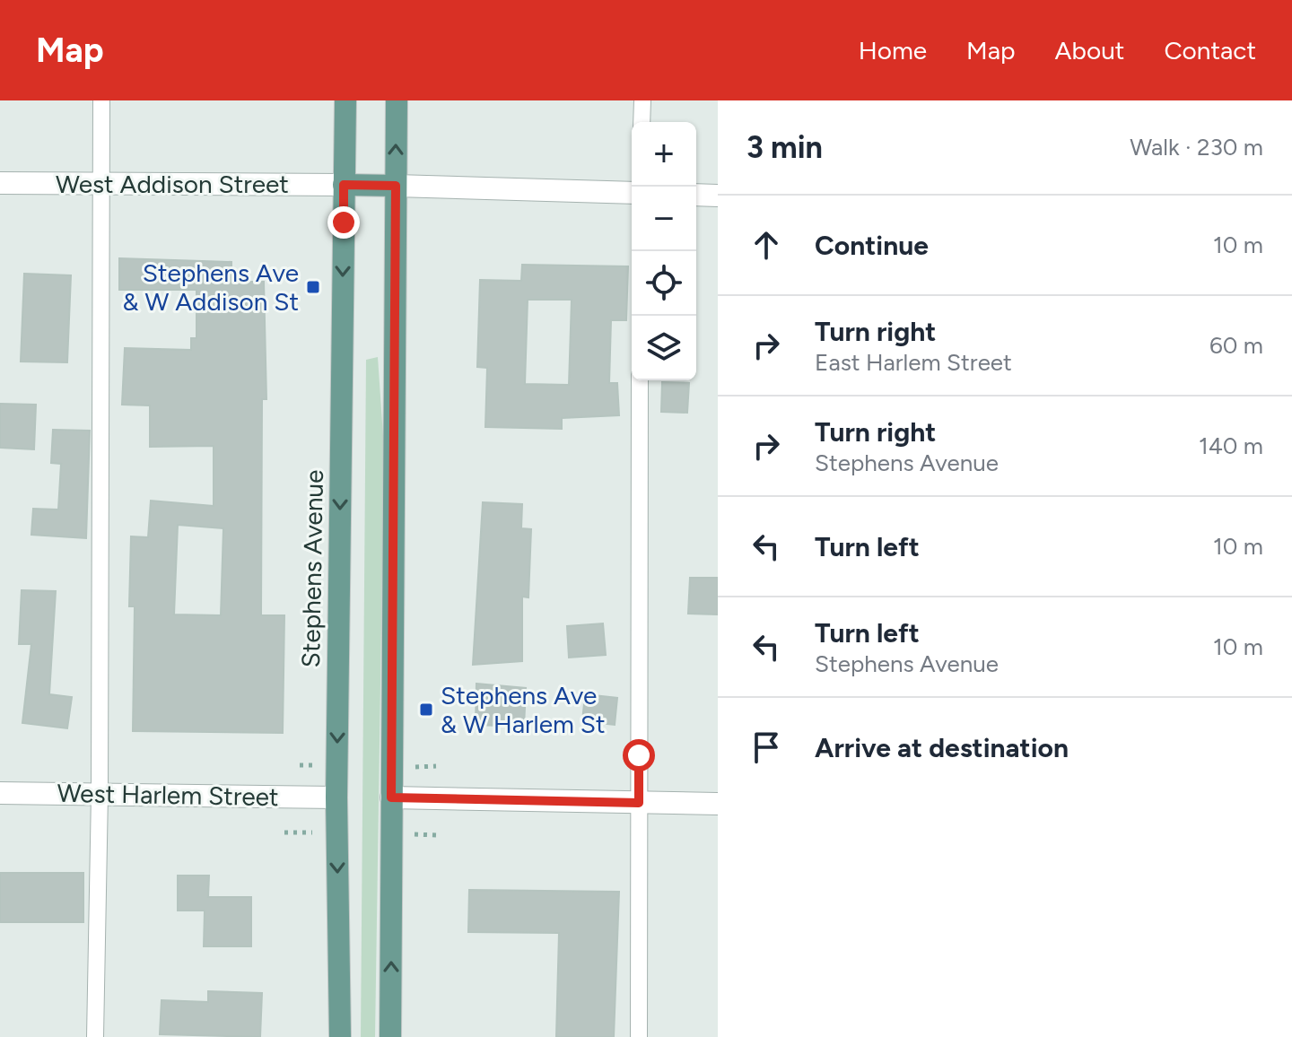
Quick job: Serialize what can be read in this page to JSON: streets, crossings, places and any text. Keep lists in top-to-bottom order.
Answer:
{
  "streets": {
    "main road": ["Stephens Avenue"],
    "street": ["West Addison Street", "West Harlem Street"]
  },
  "crossings": [
    ["West Addison Street", "Stephens Avenue"],
    ["Stephens Avenue", "West Harlem Street"]
  ],
  "places": {
    "transit": ["Stephens Ave & W Addison St", "Stephens Ave & W Harlem St"]
  },
  "page": {
    "header": "Map",
    "nav": [
      "Home",
      "Map",
      "About",
      "Contact"
    ],
    "heading": ["3 min", "Walk · 230 m"],
    "map_buttons": ["+", "−"],
    "list": [
      ["Continue", "10 m"],
      ["Turn right", "East Harlem Street", "60 m"],
      ["Turn right", "Stephens Avenue", "140 m"],
      ["Turn left", "10 m"],
      ["Turn left", "Stephens Avenue", "10 m"],
      "Arrive at destination"
    ]
  }
}
